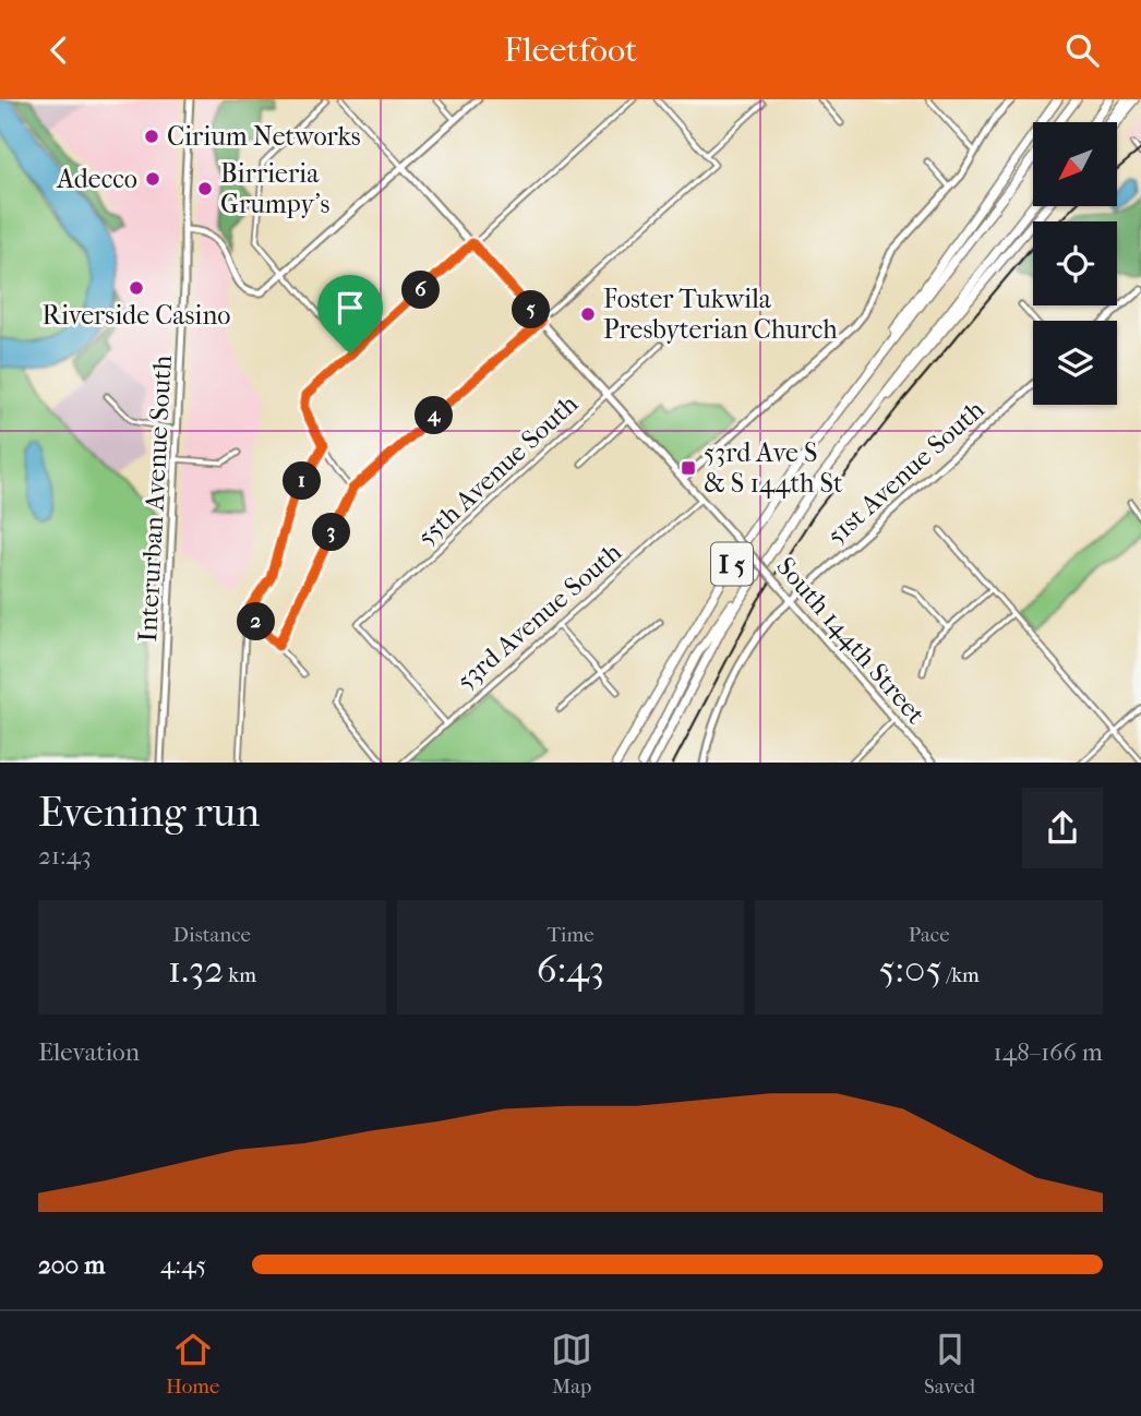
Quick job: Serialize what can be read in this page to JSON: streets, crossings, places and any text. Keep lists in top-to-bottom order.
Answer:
{
  "streets": {
    "highway": ["I 5"],
    "street": [
      "55th Avenue South",
      "51st Avenue South",
      "Interurban Avenue South",
      "53rd Avenue South",
      "South 144th Street"
    ]
  },
  "crossings": [
    ["55th Avenue South", "53rd Avenue South"],
    ["55th Avenue South", "South 144th Street"],
    ["51st Avenue South", "South 144th Street"],
    ["53rd Avenue South", "South 144th Street"]
  ],
  "places": {
    "other": [
      "Cirium Networks",
      "Adecco",
      "Birrieria Grumpy's",
      "Riverside Casino",
      "Foster Tukwila Presbyterian Church"
    ],
    "transit": ["53rd Ave S & S 144th St"]
  },
  "north": "bottom left",
  "page": {
    "header": "Fleetfoot",
    "pins": [
      "6",
      "5",
      "4",
      "1",
      "3",
      "2"
    ],
    "heading": ["Evening run", "21:43"],
    "stats": [
      ["Distance", "1.32 km"],
      ["Time", "6:43"],
      ["Pace", "5:05 /km"]
    ],
    "chart": ["Elevation", "148–166 m"],
    "list": [
      {
        "name": "200 m",
        "note": "4:45"
      }
    ],
    "tabs": ["Home", "Map", "Saved"]
  }
}
